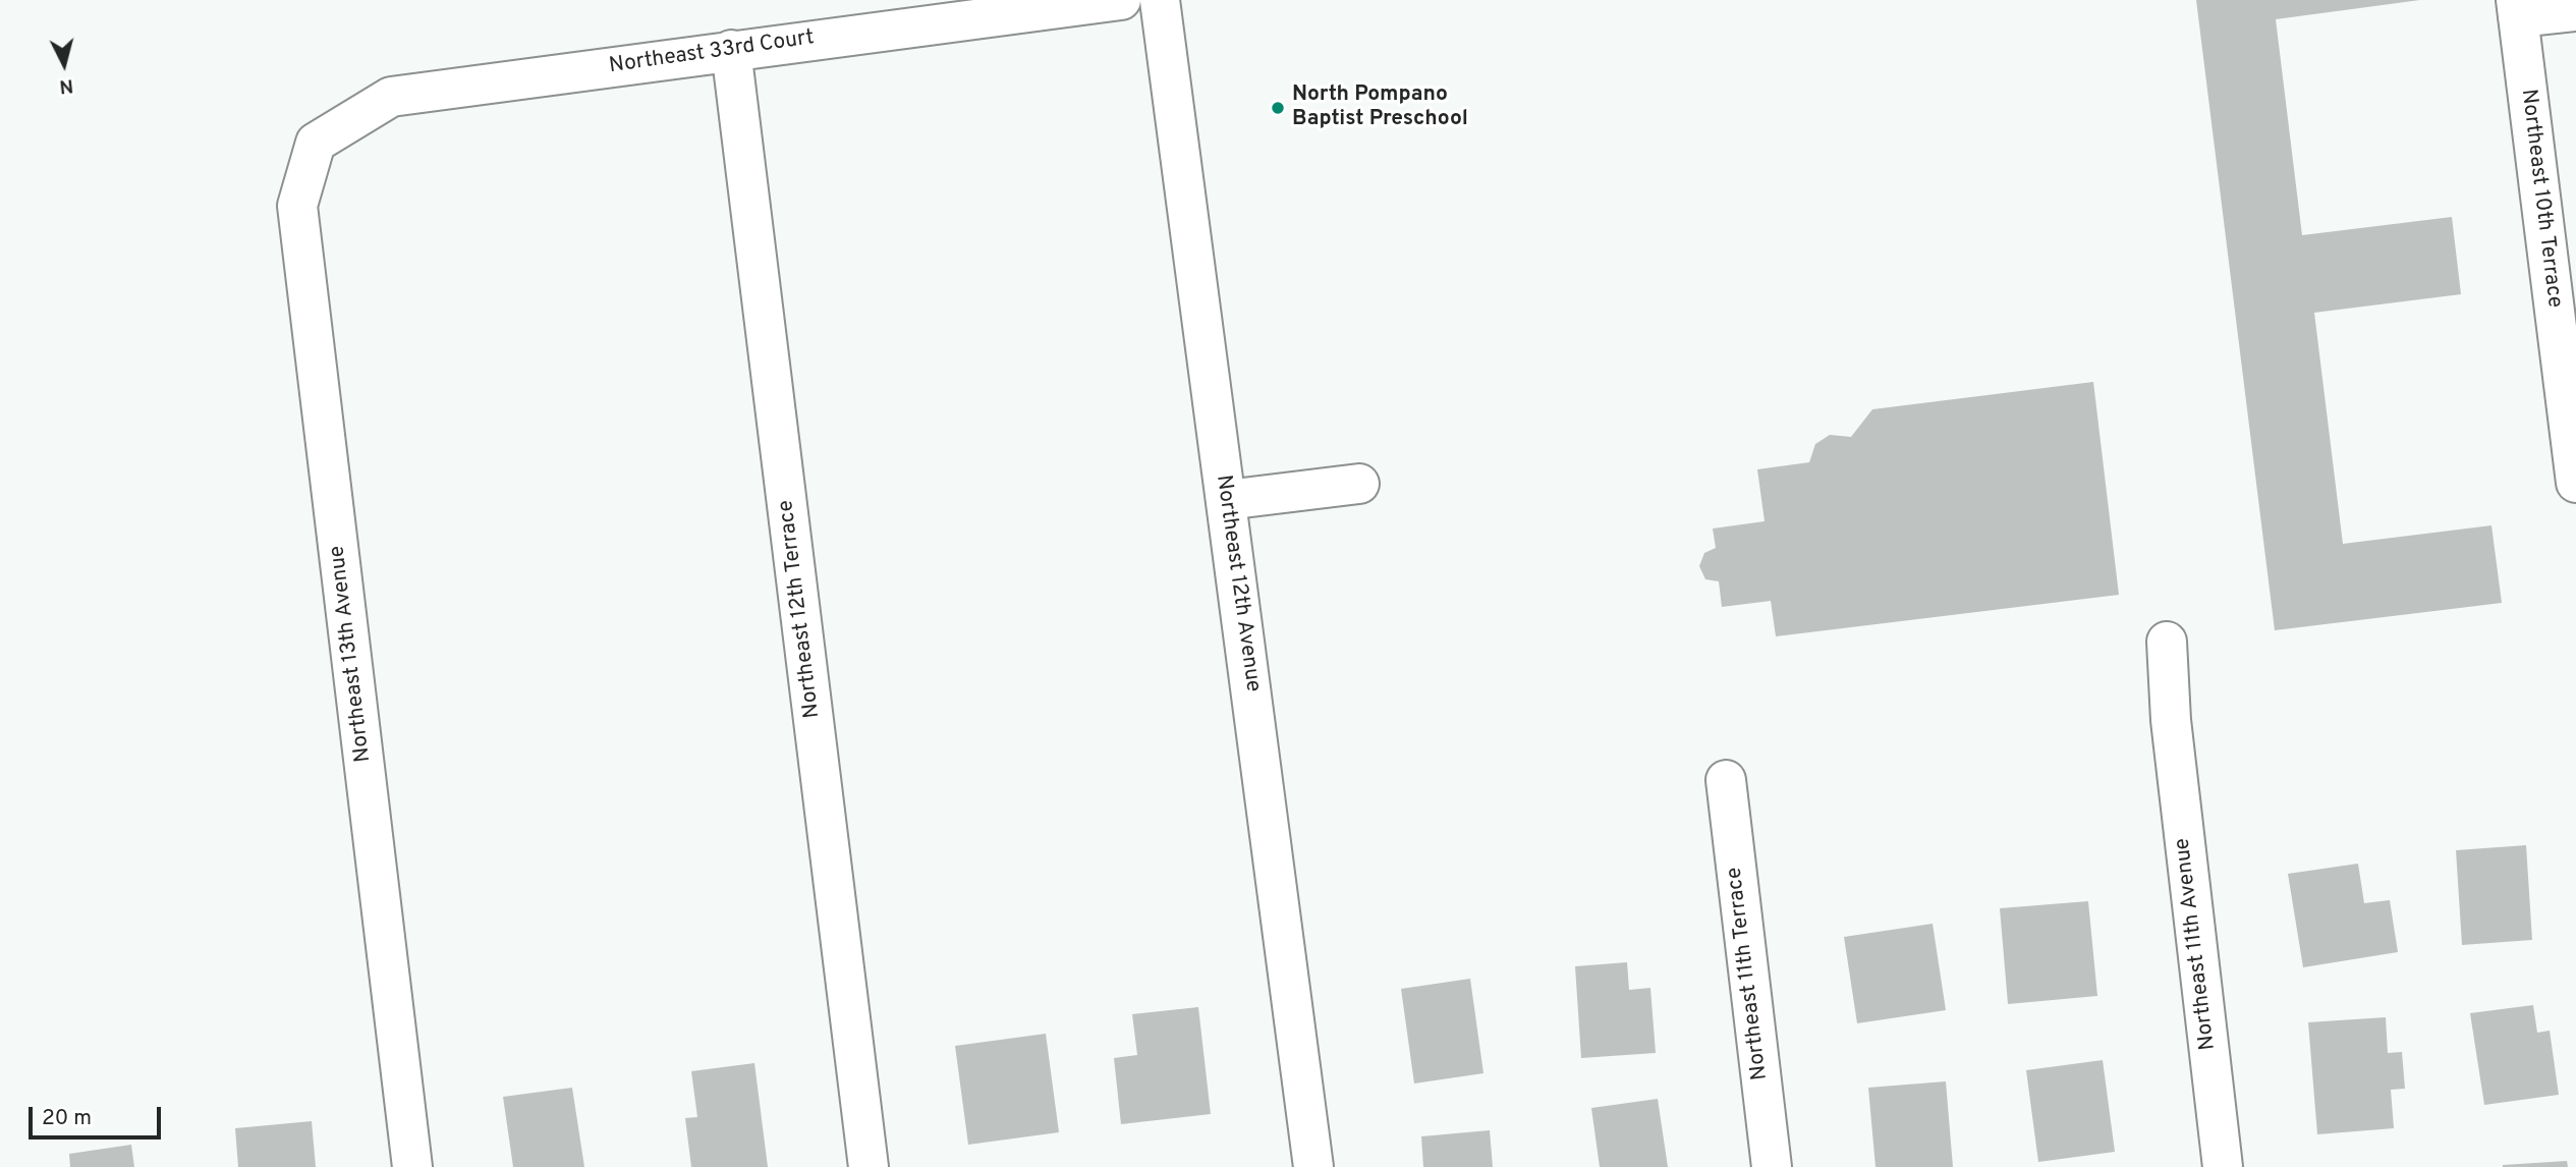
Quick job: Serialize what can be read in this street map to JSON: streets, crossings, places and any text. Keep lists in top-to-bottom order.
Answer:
{
  "streets": {
    "street": [
      "Northeast 33rd Court",
      "Northeast 10th Terrace",
      "Northeast 12th Avenue",
      "Northeast 12th Terrace",
      "Northeast 13th Avenue",
      "Northeast 11th Avenue",
      "Northeast 11th Terrace"
    ]
  },
  "crossings": [
    ["Northeast 33rd Court", "Northeast 12th Terrace"],
    ["Northeast 33rd Court", "Northeast 13th Avenue"]
  ],
  "places": ["North Pompano Baptist Preschool"],
  "scale_bar": "20 m",
  "north": "bottom"
}
